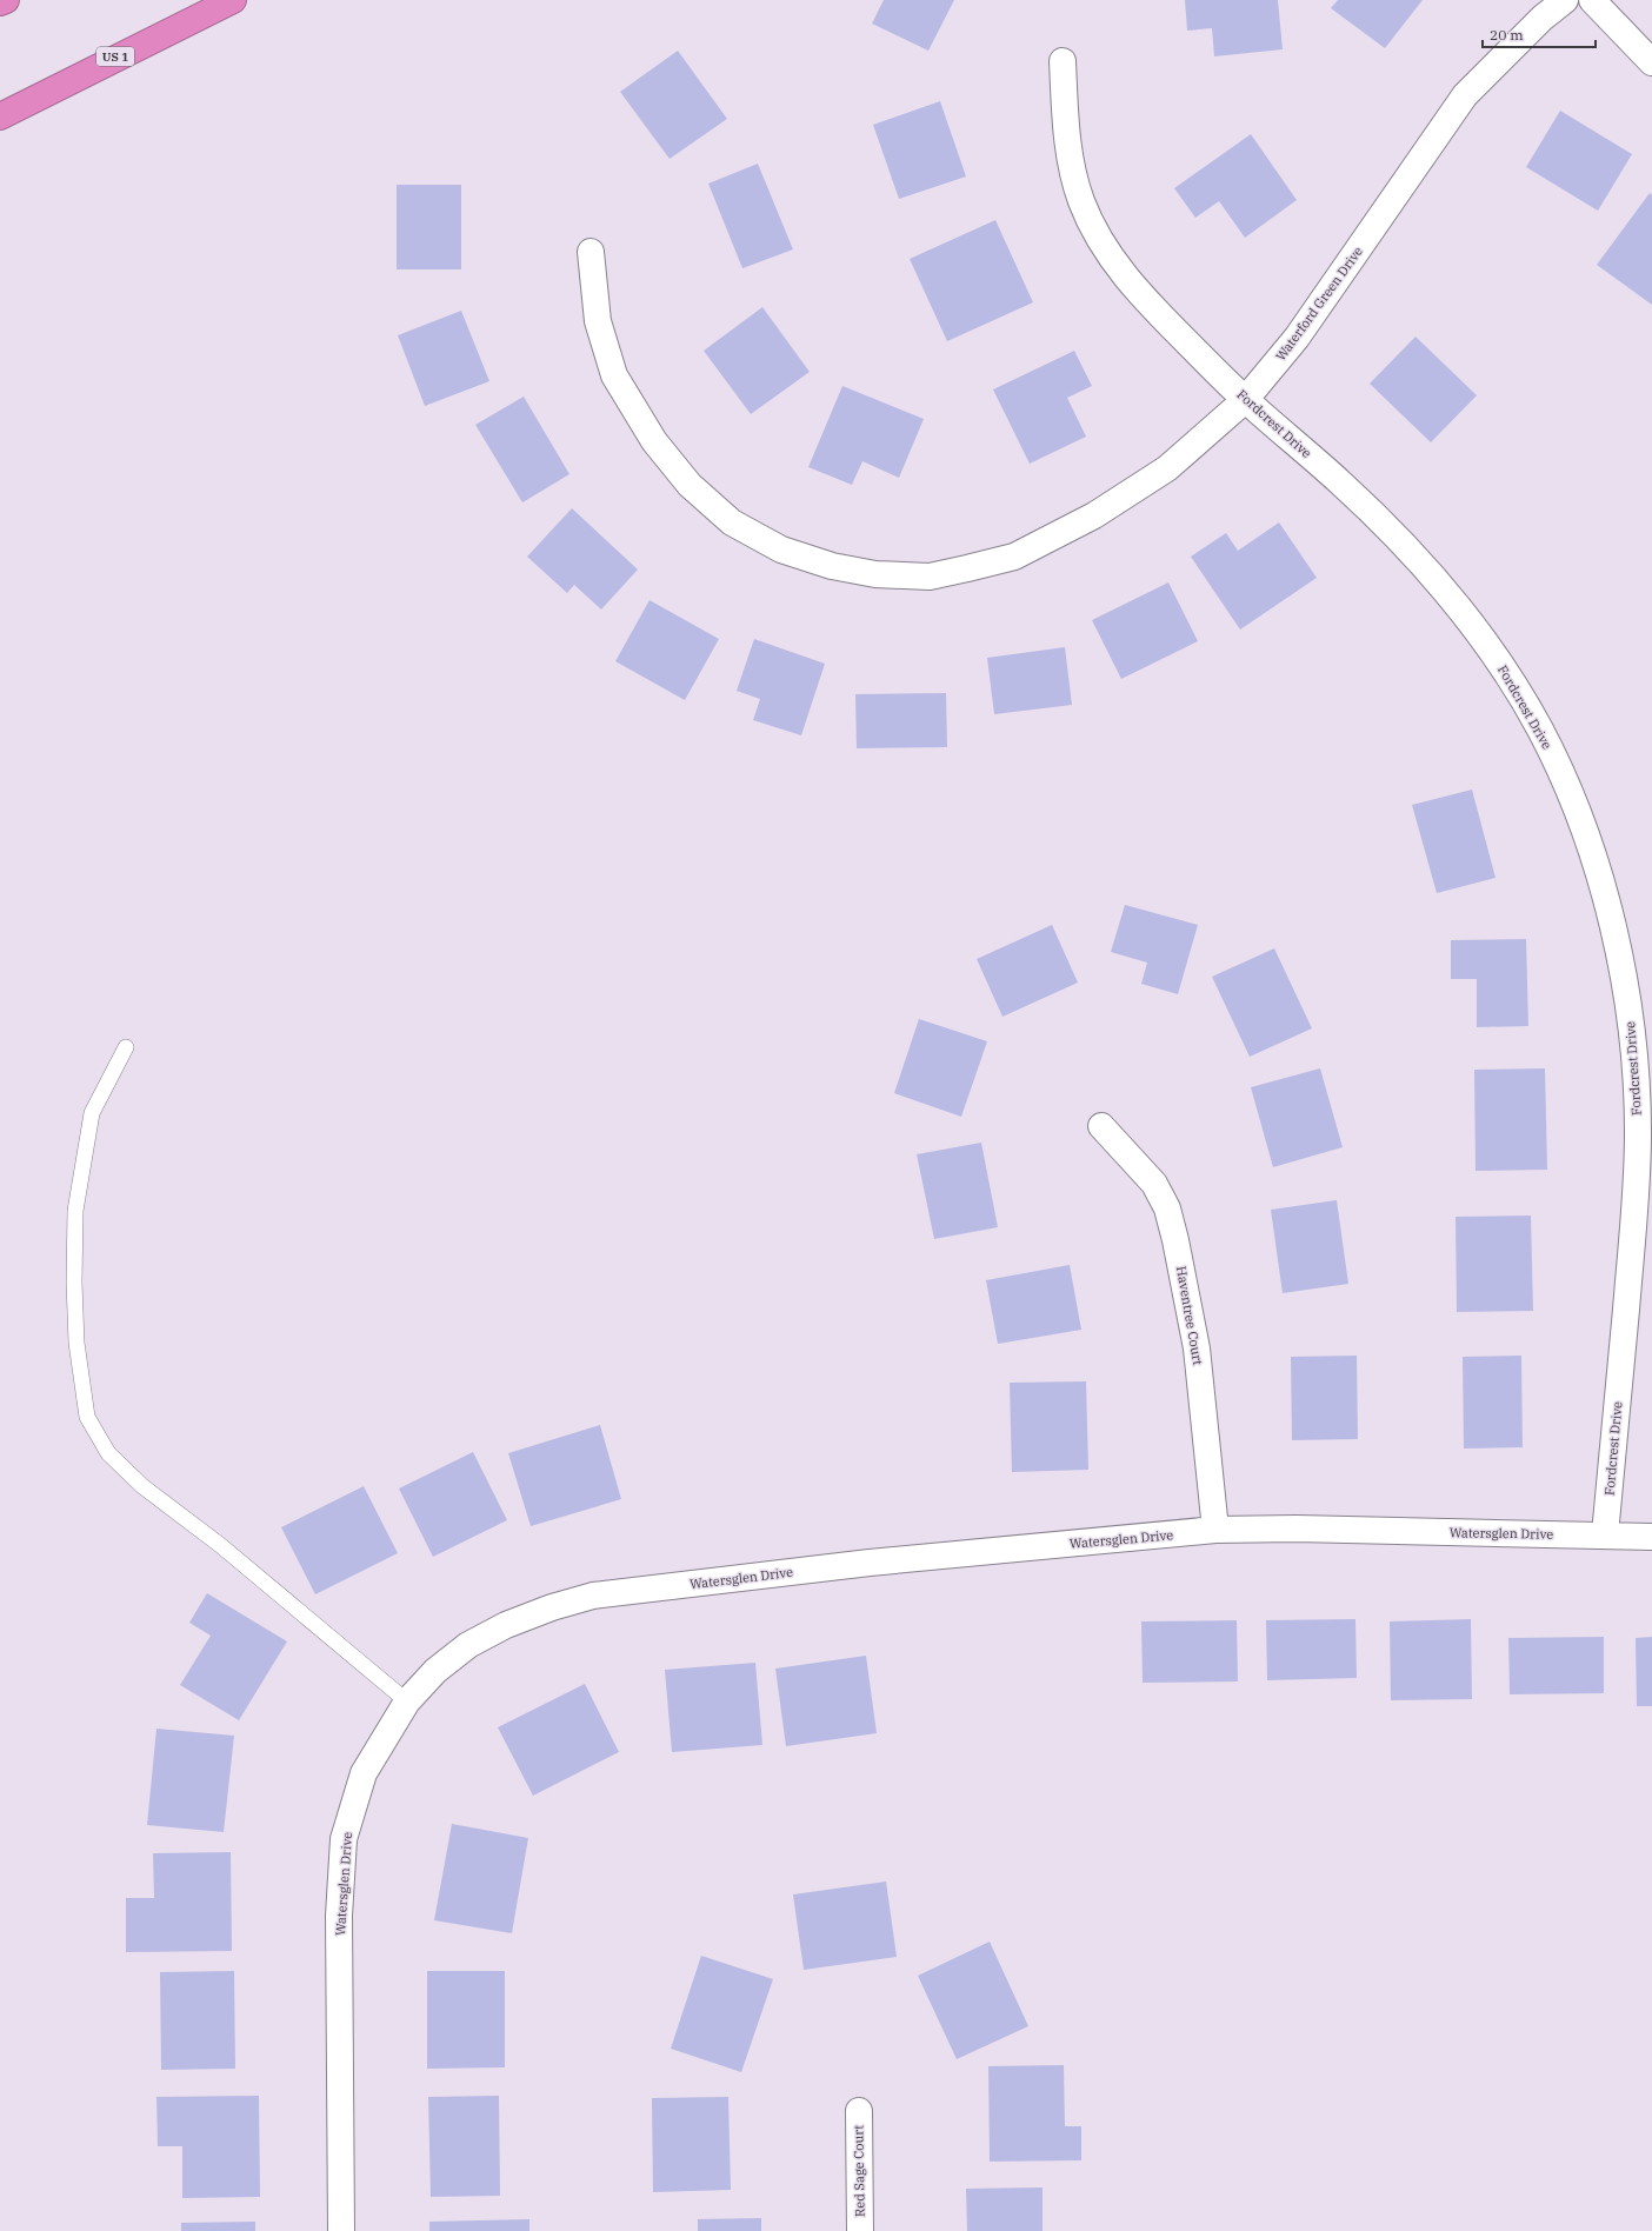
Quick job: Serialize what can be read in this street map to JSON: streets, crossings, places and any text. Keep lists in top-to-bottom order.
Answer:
{
  "streets": {
    "highway": ["US 1"],
    "street": [
      "Waterford Green Drive",
      "Fordcrest Drive",
      "Haventree Court",
      "Watersglen Drive",
      "Red Sage Court"
    ]
  },
  "crossings": [
    ["Waterford Green Drive", "Fordcrest Drive"],
    ["Fordcrest Drive", "Watersglen Drive"],
    ["Haventree Court", "Watersglen Drive"]
  ],
  "scale_bar": "20 m"
}
